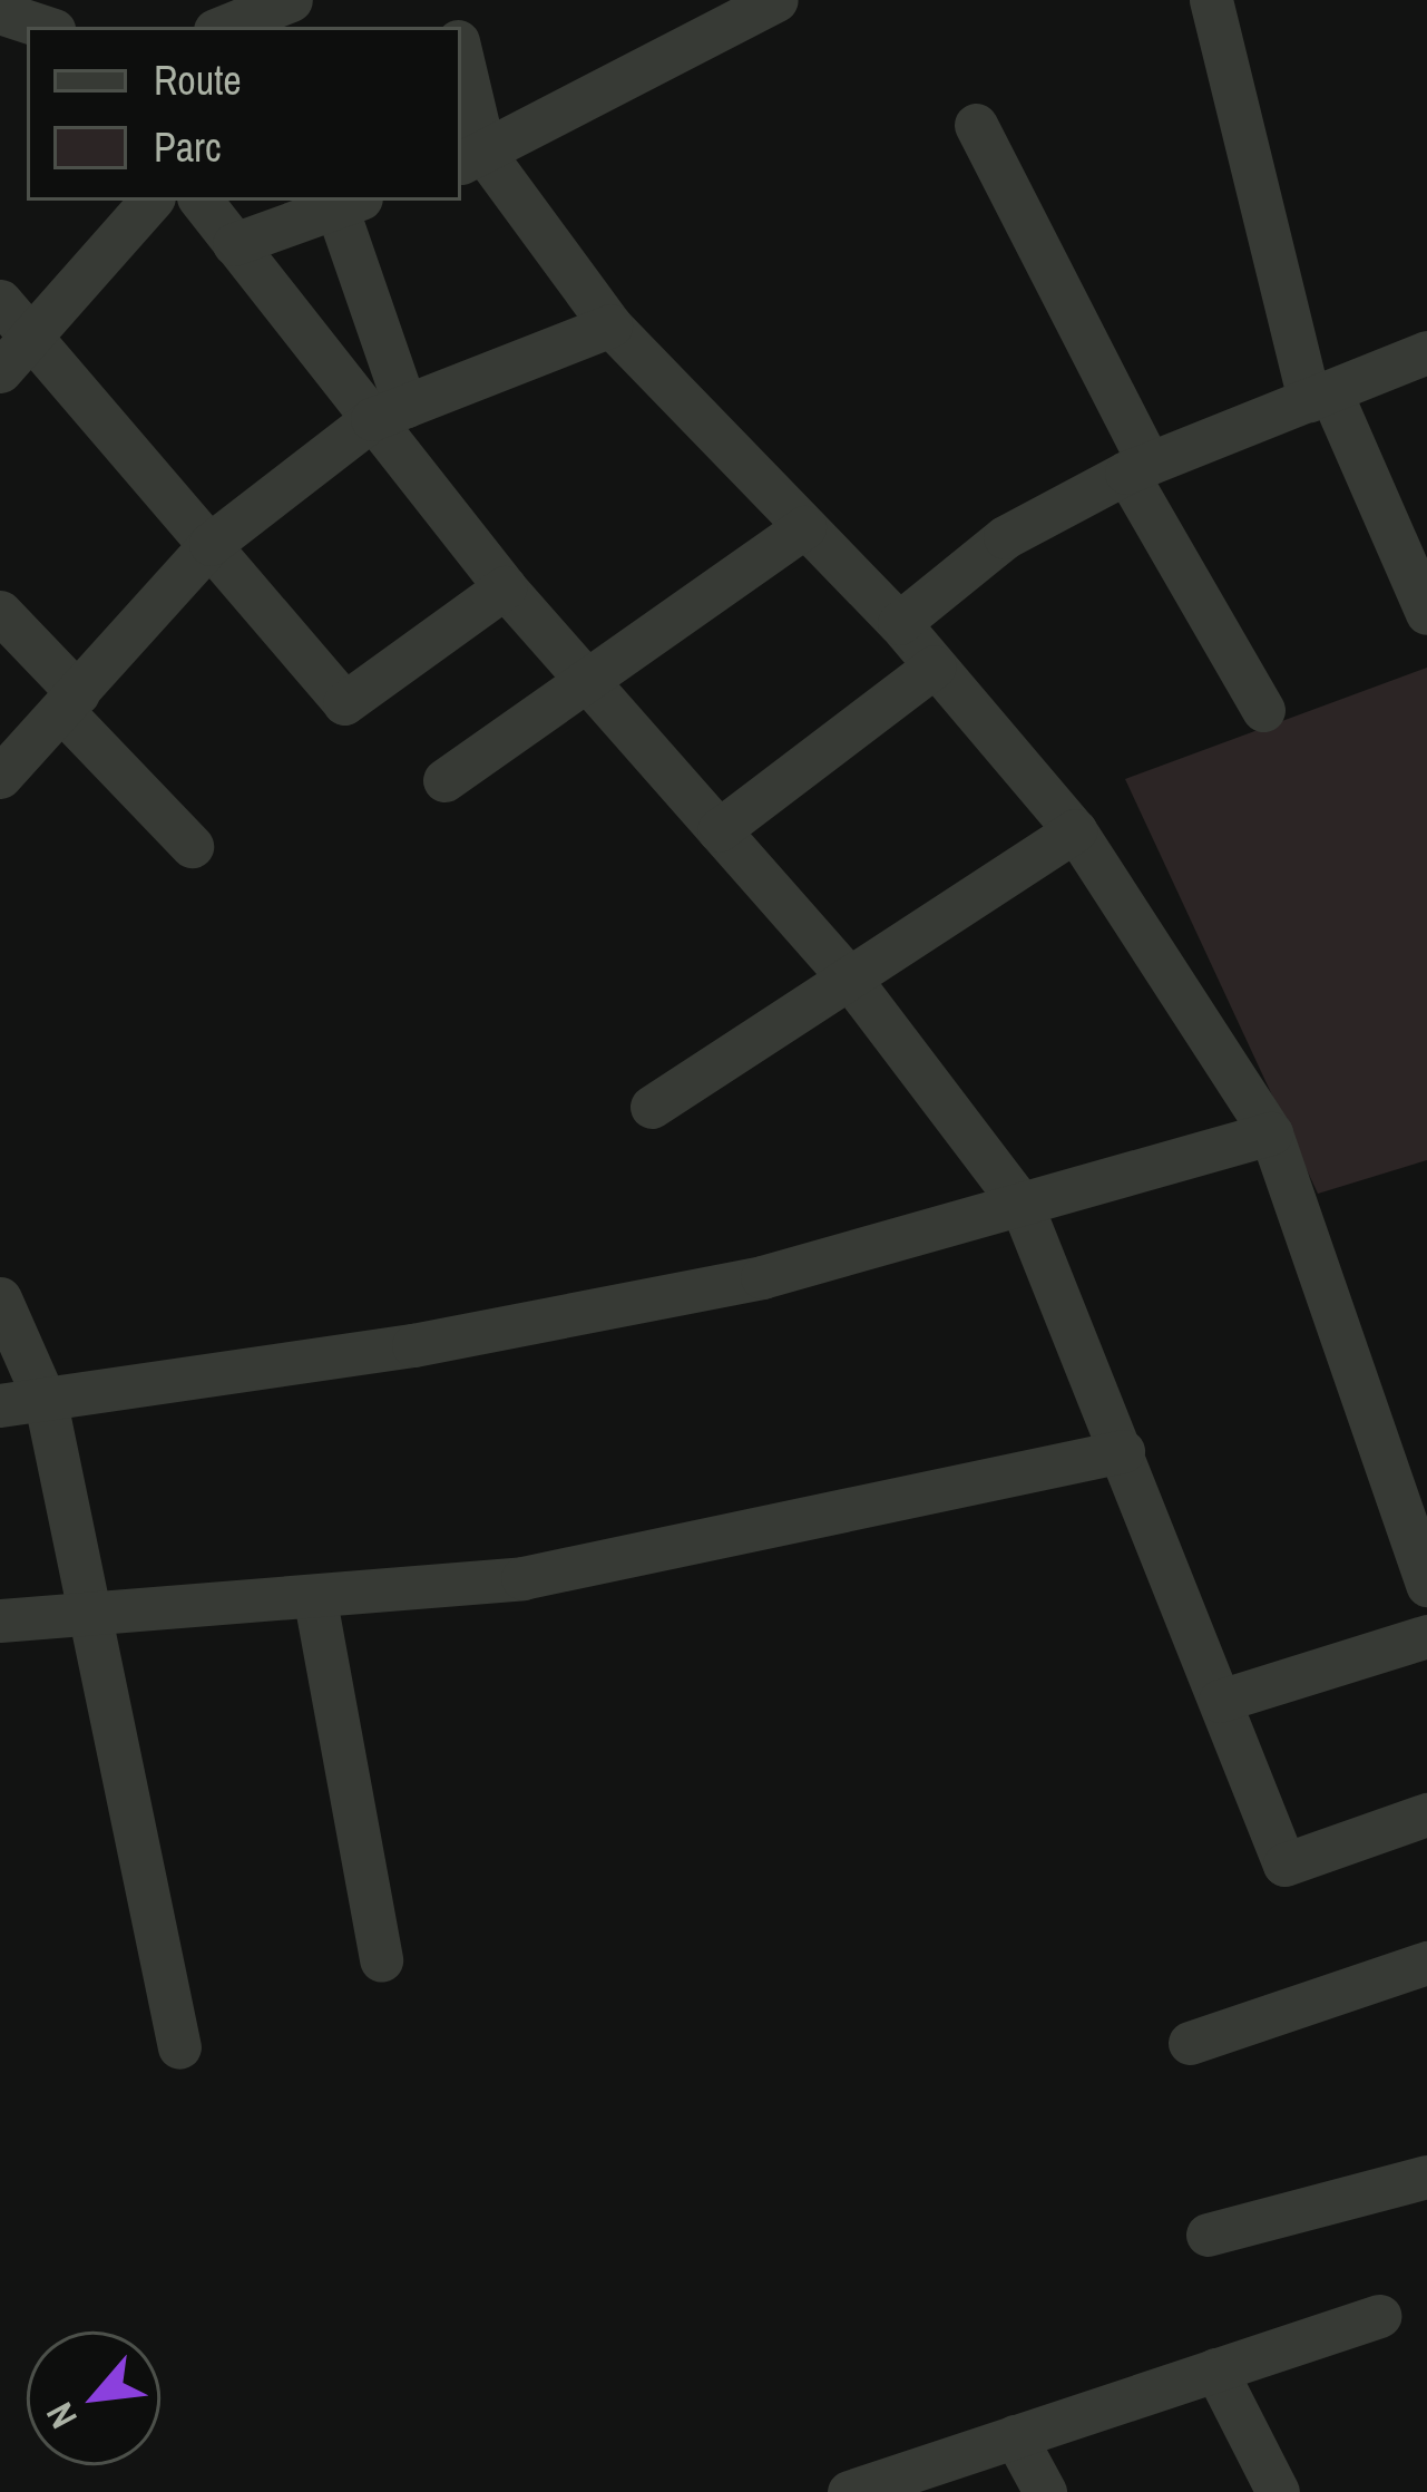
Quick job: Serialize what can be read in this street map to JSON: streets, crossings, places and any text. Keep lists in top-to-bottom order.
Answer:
{
  "legend": ["Route", "Parc"],
  "north": "bottom left"
}
